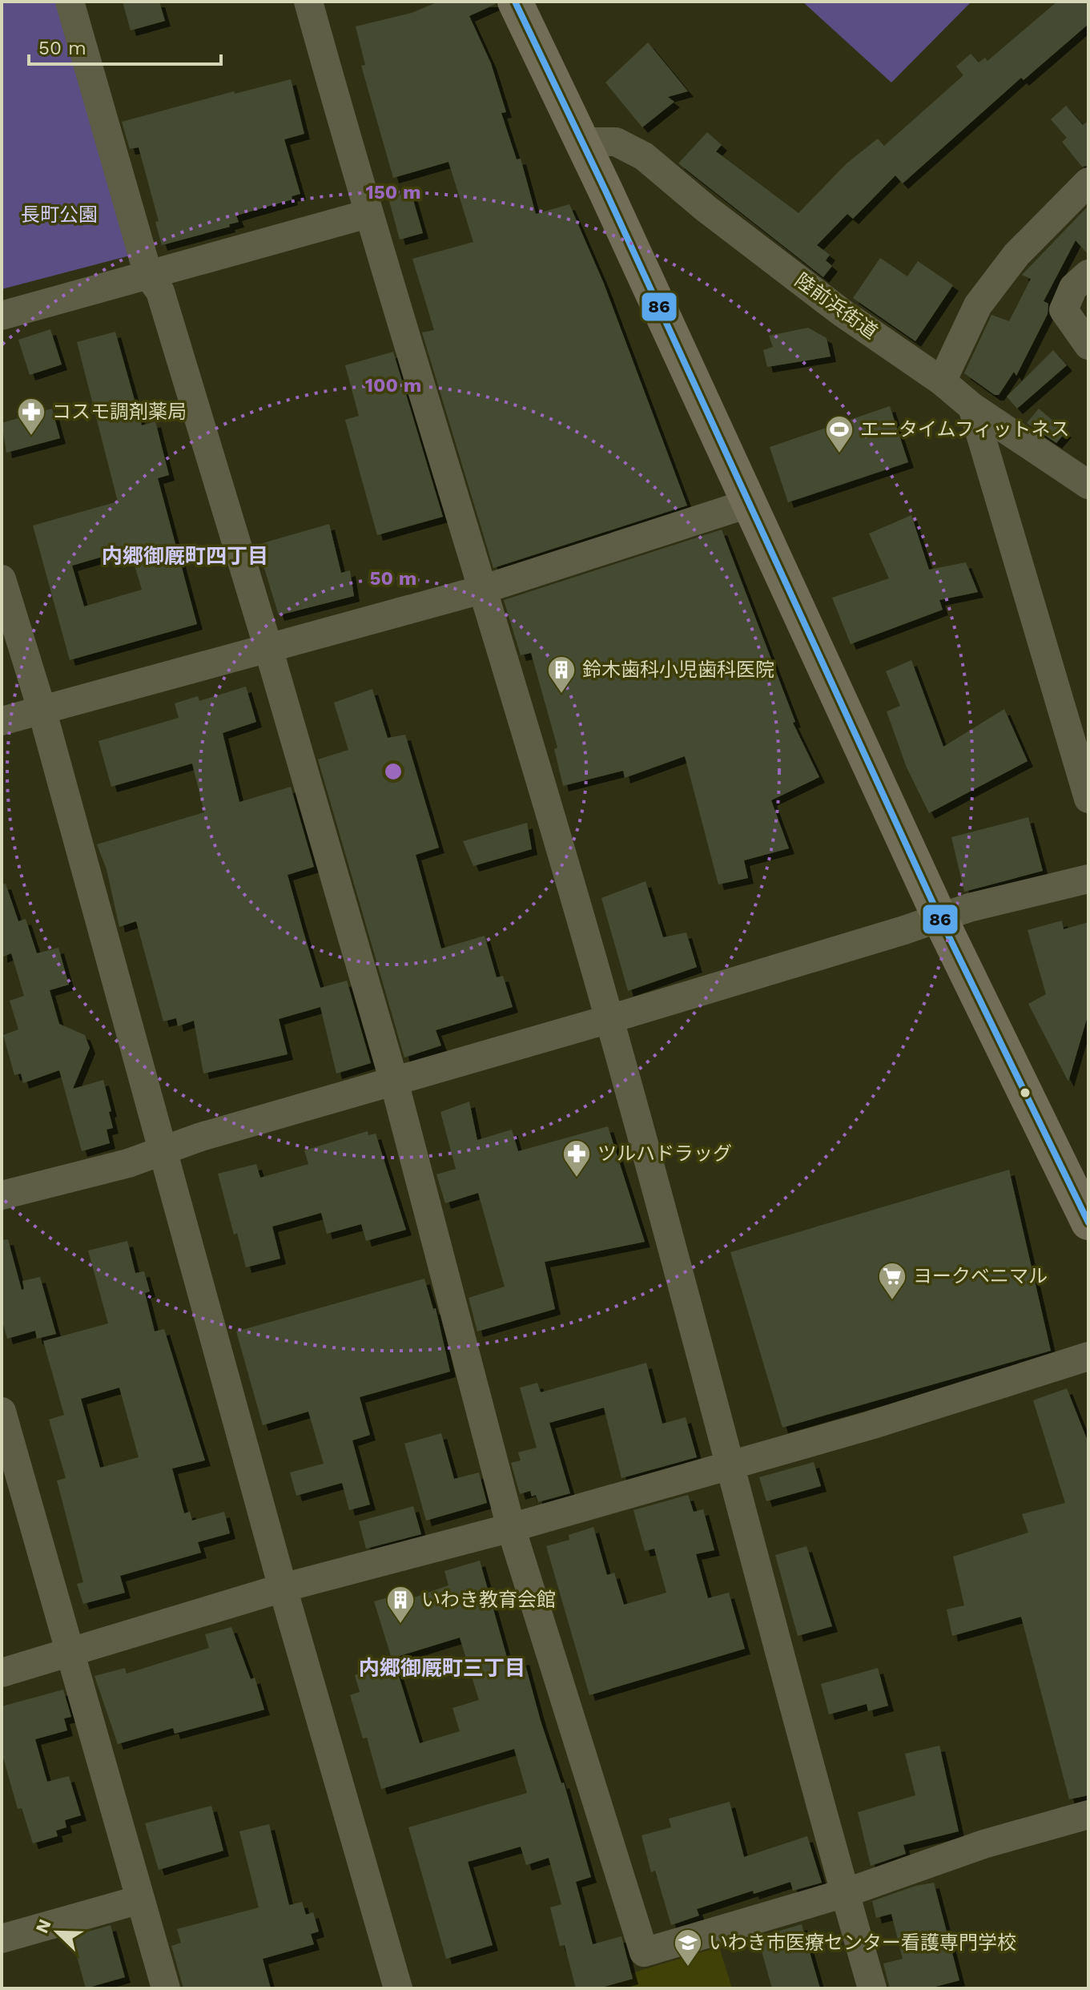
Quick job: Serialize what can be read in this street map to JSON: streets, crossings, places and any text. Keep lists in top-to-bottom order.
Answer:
{
  "streets": {
    "street": ["陸前浜街道"]
  },
  "districts": ["内郷御厩町四丁目", "内郷御厩町三丁目"],
  "parks": ["長町公園"],
  "places": {
    "pharmacy": ["コスモ調剤薬局", "ツルハドラッグ"],
    "sports": ["エニタイムフィットネス"],
    "building": ["鈴木歯科小児歯科医院", "いわき教育会館"],
    "supermarket": ["ヨークベニマル"],
    "school or university": ["いわき市医療センター看護専門学校"]
  },
  "lines": ["transit line 86"],
  "scale_bar": "50 m",
  "north": "top left",
  "rings": ["150 m", "100 m", "50 m"]
}
